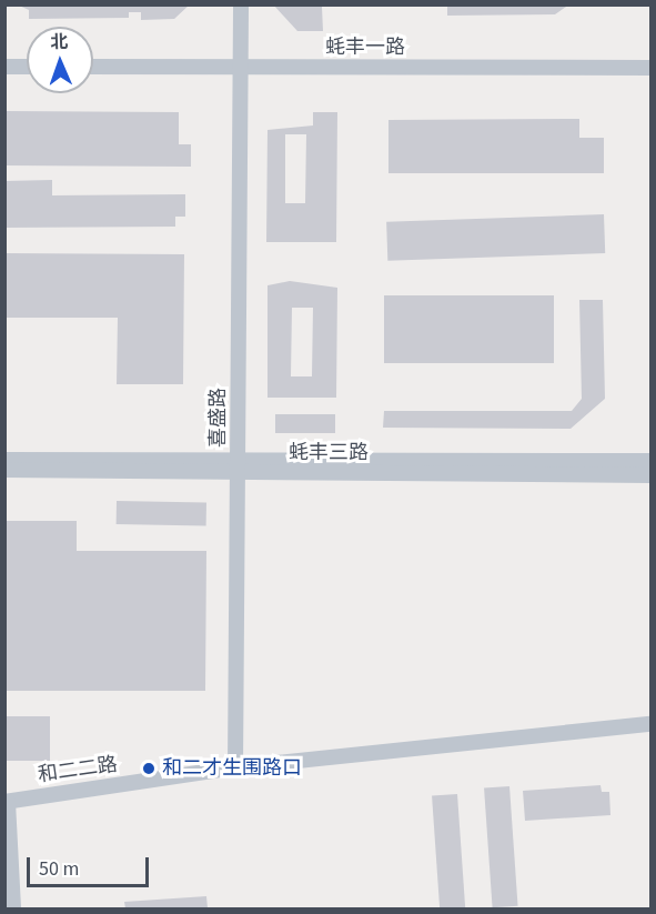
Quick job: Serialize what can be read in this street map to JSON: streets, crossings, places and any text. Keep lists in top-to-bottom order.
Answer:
{
  "streets": {
    "street": [
      "蚝丰一路",
      "喜盛路",
      "蚝丰三路",
      "和二二路"
    ]
  },
  "crossings": [
    ["蚝丰一路", "喜盛路"],
    ["喜盛路", "蚝丰三路"],
    ["喜盛路", "和二二路"]
  ],
  "places": ["和二才生围路口"],
  "scale_bar": "50 m",
  "north": "top"
}
